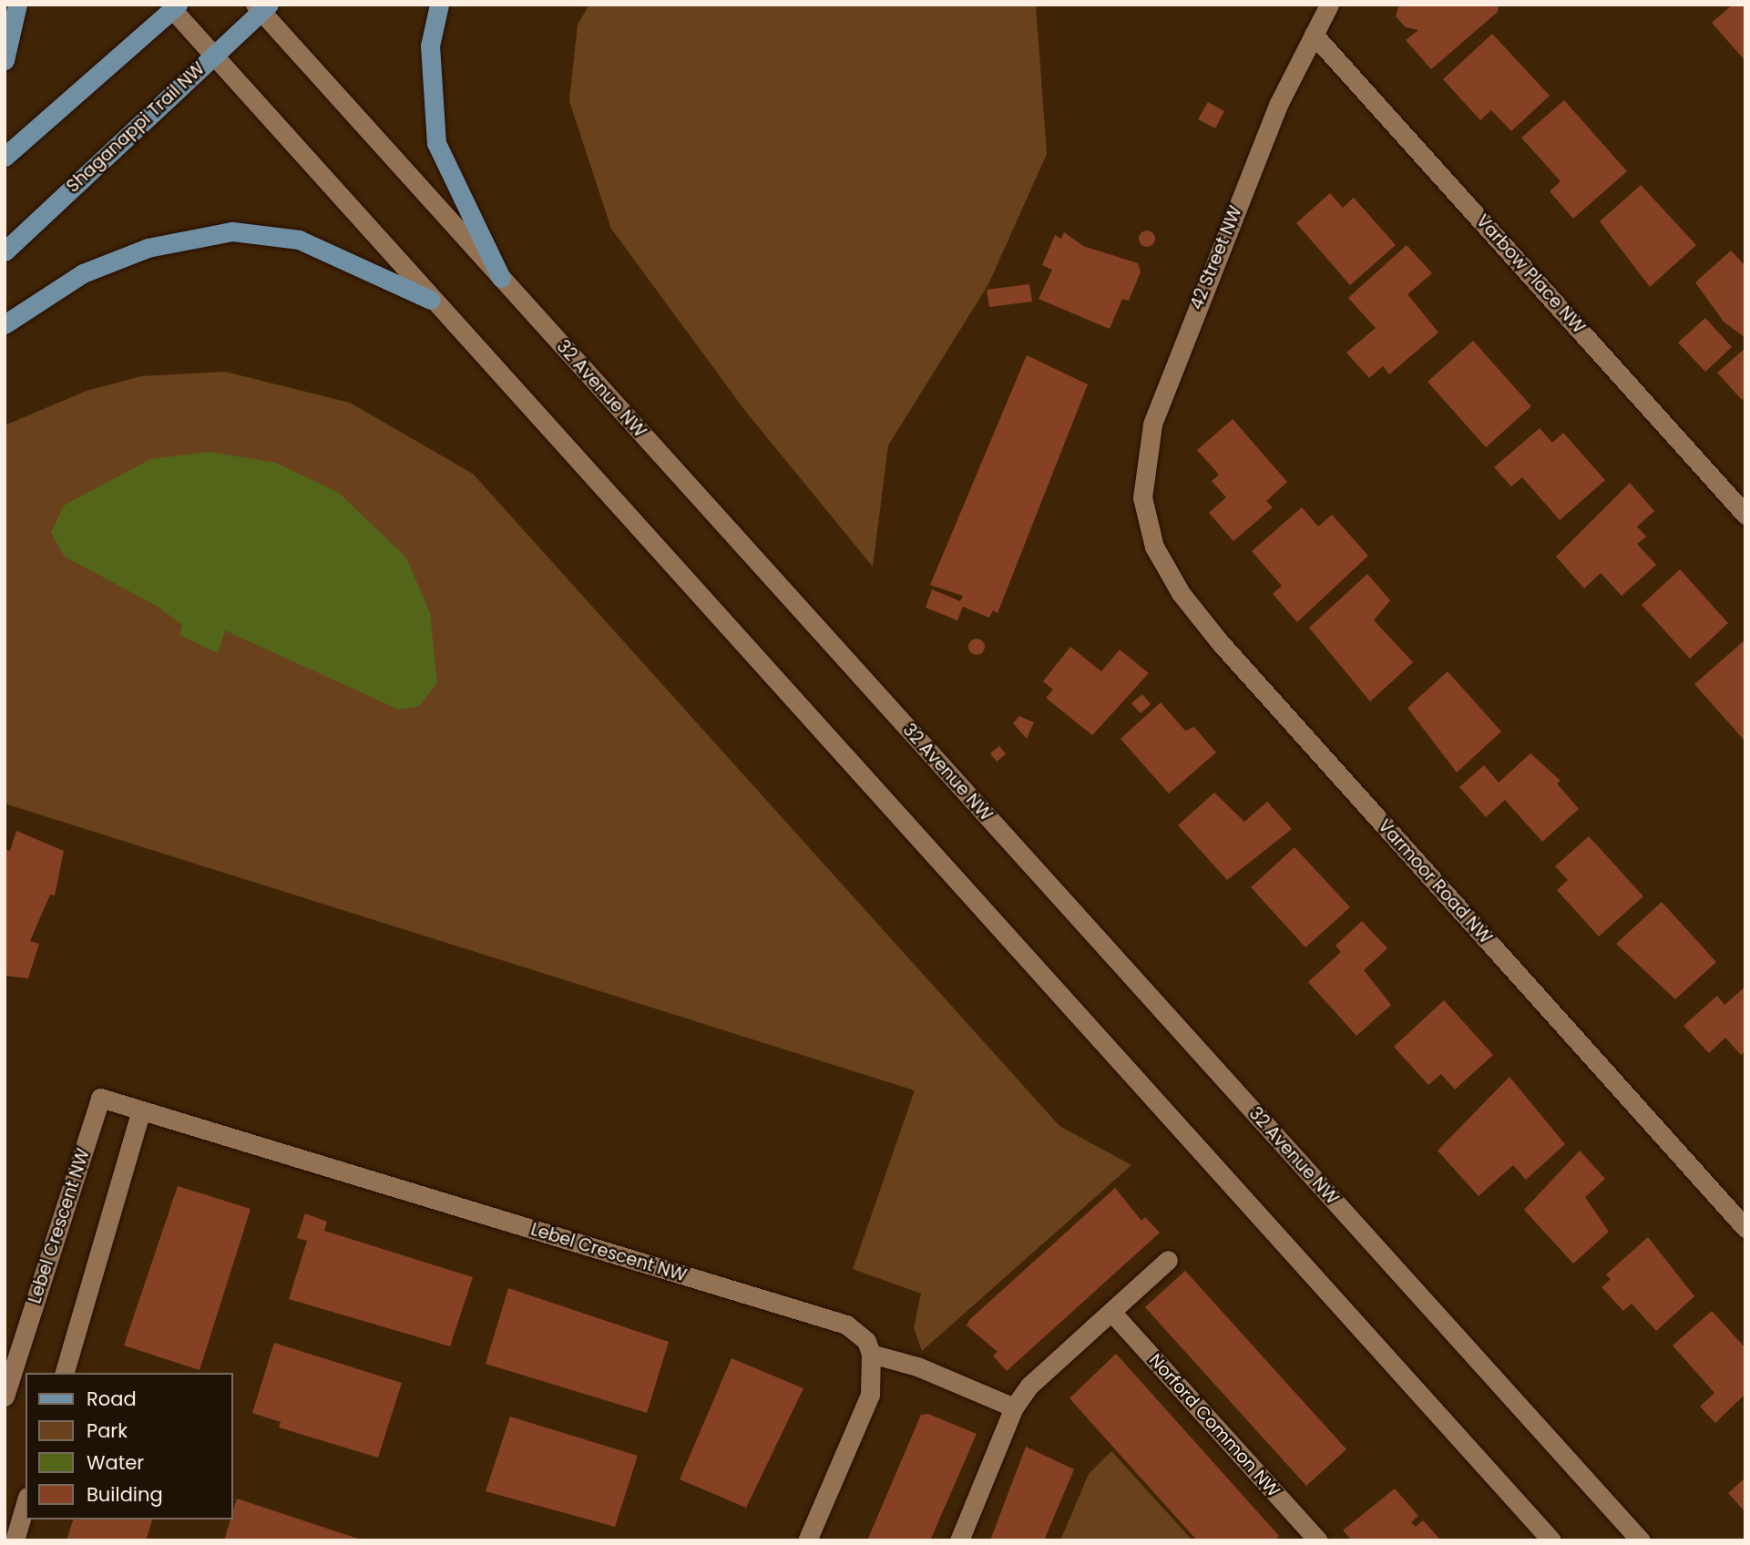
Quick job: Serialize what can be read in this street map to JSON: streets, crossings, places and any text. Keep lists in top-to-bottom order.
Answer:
{
  "streets": {
    "main road": ["Shaganappi Trail NW"],
    "street": [
      "42 Street NW",
      "Varbow Place NW",
      "32 Avenue NW",
      "Varmoor Road NW",
      "Lebel Crescent NW",
      "Norford Common NW"
    ]
  },
  "crossings": [
    ["Shaganappi Trail NW", "32 Avenue NW"],
    ["42 Street NW", "Varbow Place NW"],
    ["42 Street NW", "Varmoor Road NW"]
  ],
  "legend": [
    "Road",
    "Park",
    "Water",
    "Building"
  ]
}
